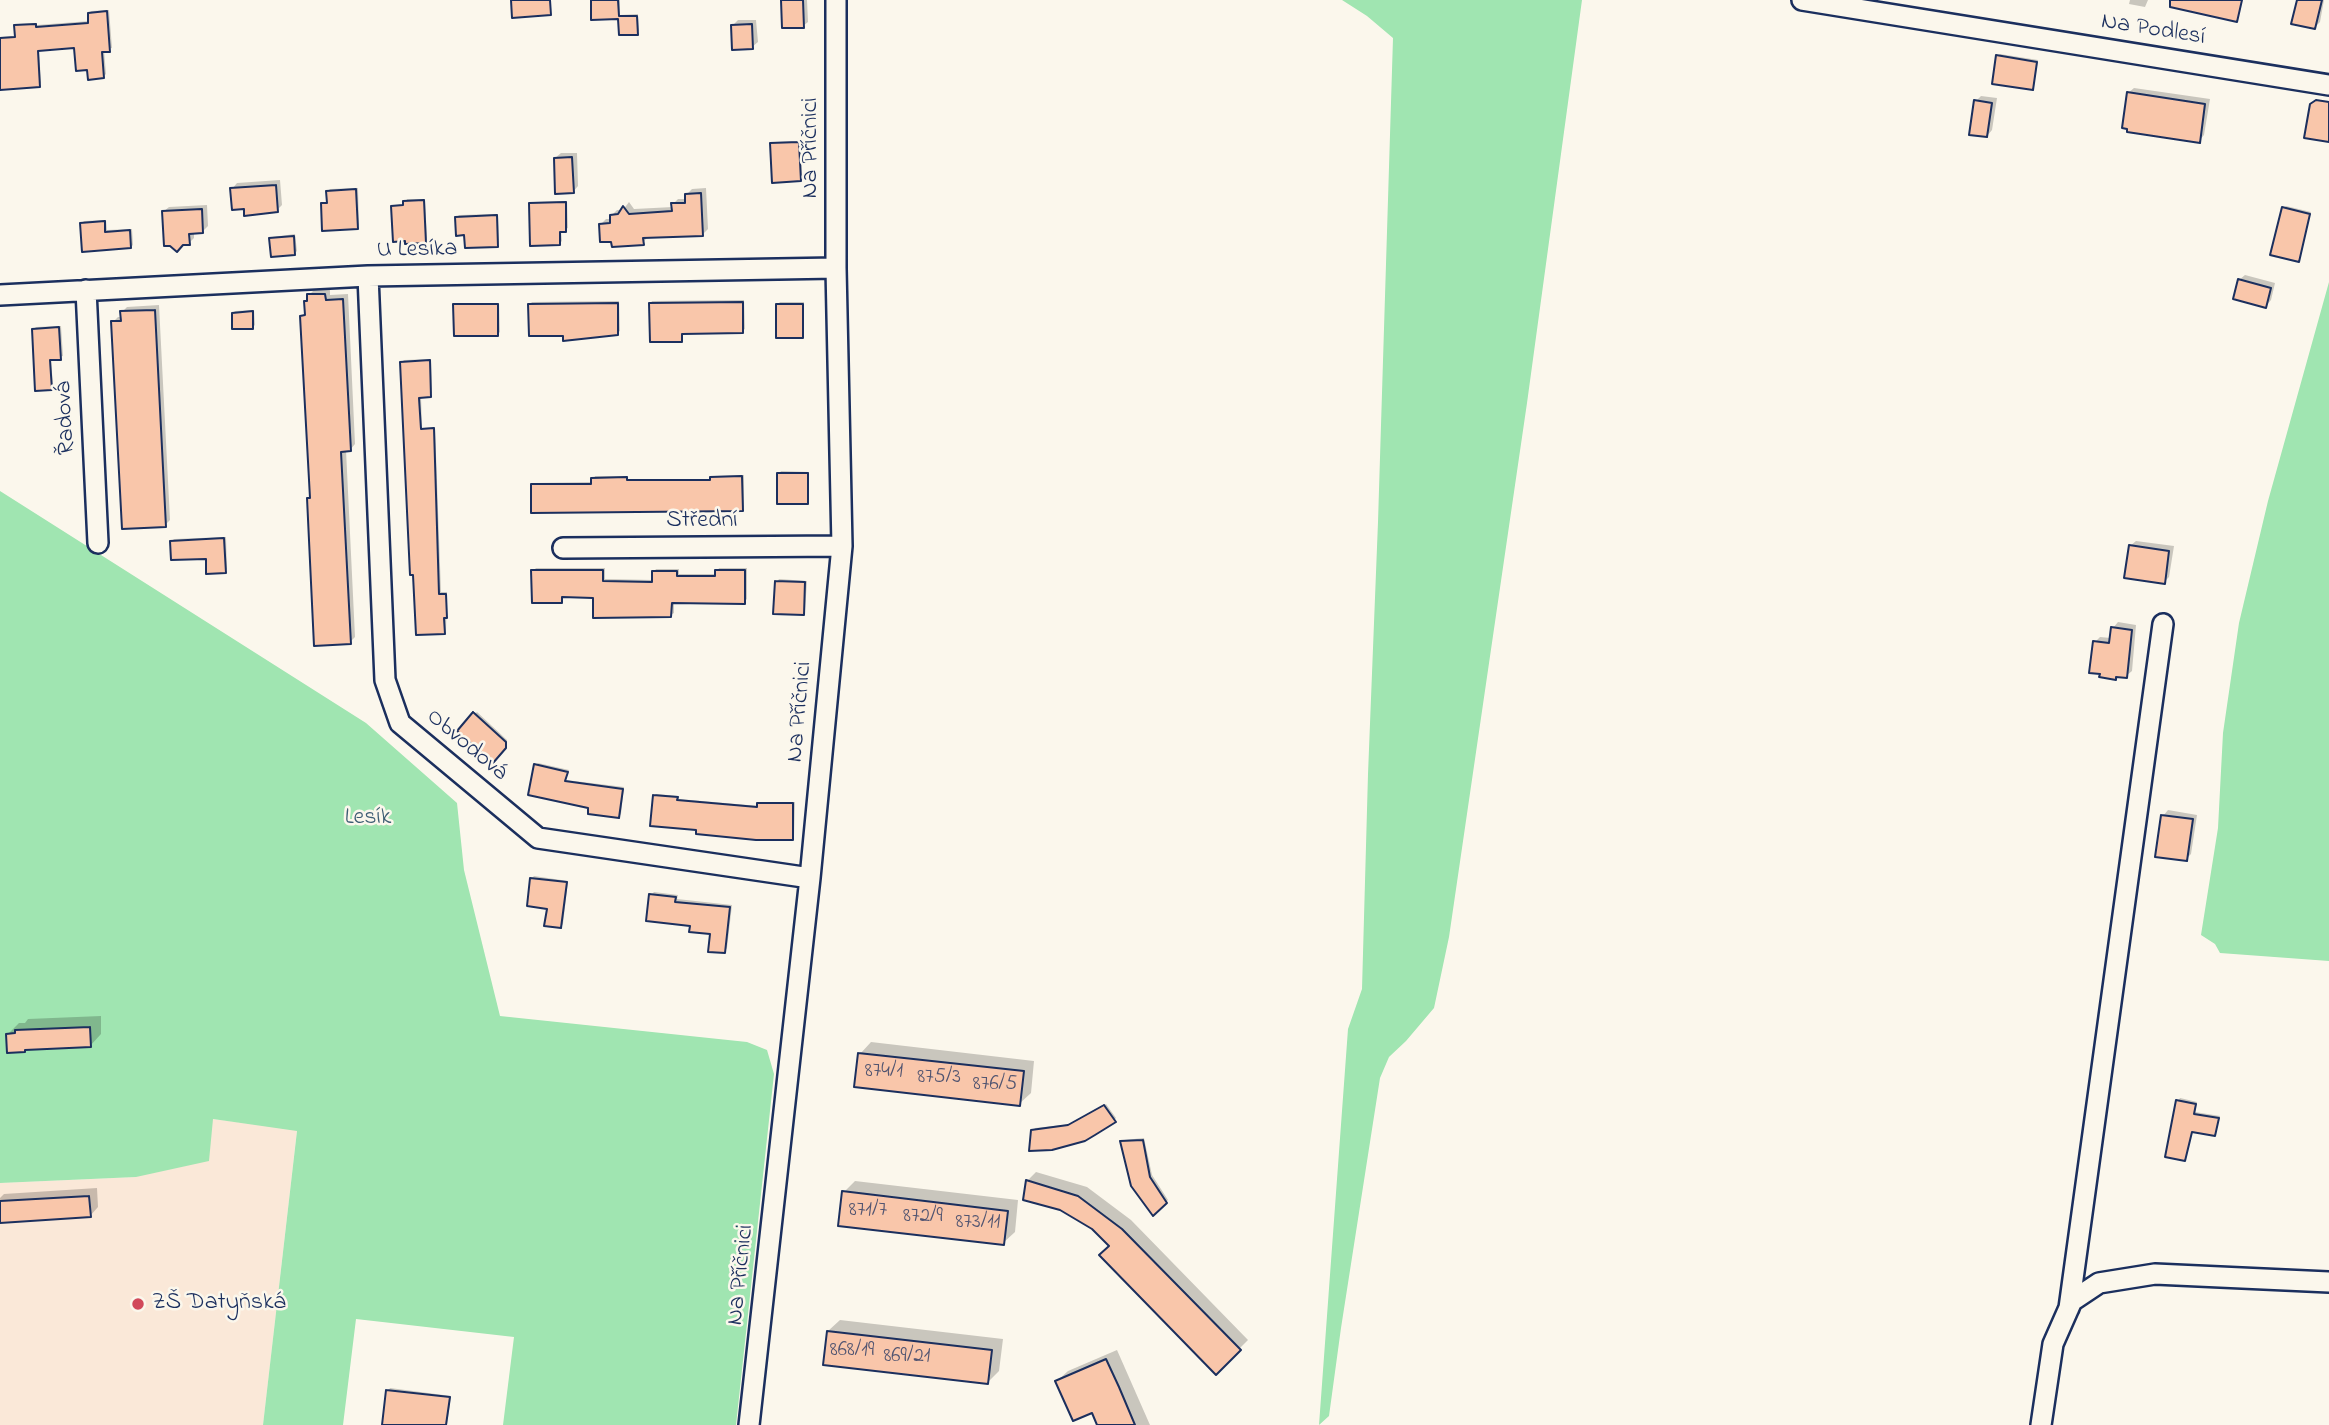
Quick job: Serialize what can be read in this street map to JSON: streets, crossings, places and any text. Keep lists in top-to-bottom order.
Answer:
{
  "streets": {
    "street": [
      "Na Podlesí",
      "Na Příčnici",
      "U Lesíka",
      "Řadová",
      "Střední",
      "Obvodová"
    ]
  },
  "crossings": [
    ["Na Příčnici", "U Lesíka"],
    ["Na Příčnici", "Střední"],
    ["Na Příčnici", "Obvodová"],
    ["U Lesíka", "Řadová"],
    ["U Lesíka", "Obvodová"]
  ],
  "parks": ["Lesík"],
  "places": ["ZŠ Datyňská"],
  "house_numbers": [
    "874/1",
    "875/3",
    "876/5",
    "871/7",
    "872/9",
    "873/11",
    "868/19",
    "869/21"
  ]
}
